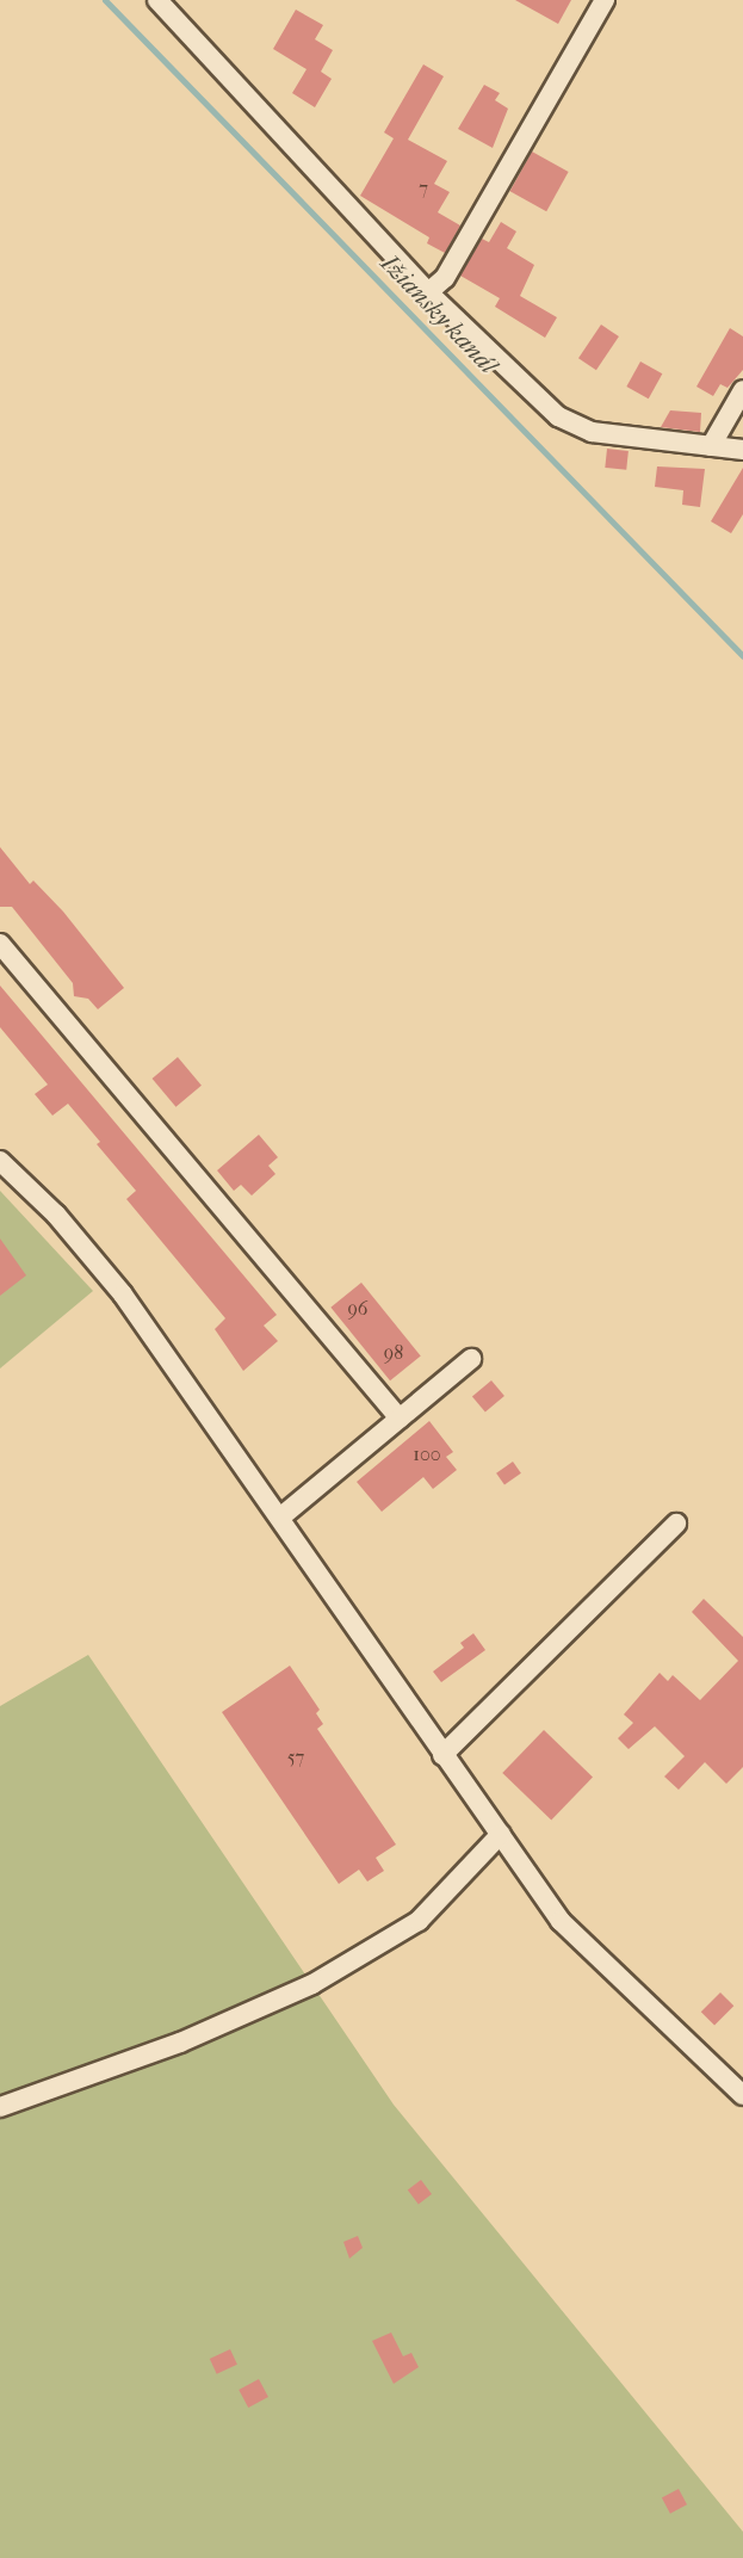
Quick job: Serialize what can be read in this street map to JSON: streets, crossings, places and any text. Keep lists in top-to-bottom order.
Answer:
{
  "water": ["Ižiansky kanál"],
  "house_numbers": [
    "7",
    "96",
    "98",
    "100",
    "57"
  ]
}
